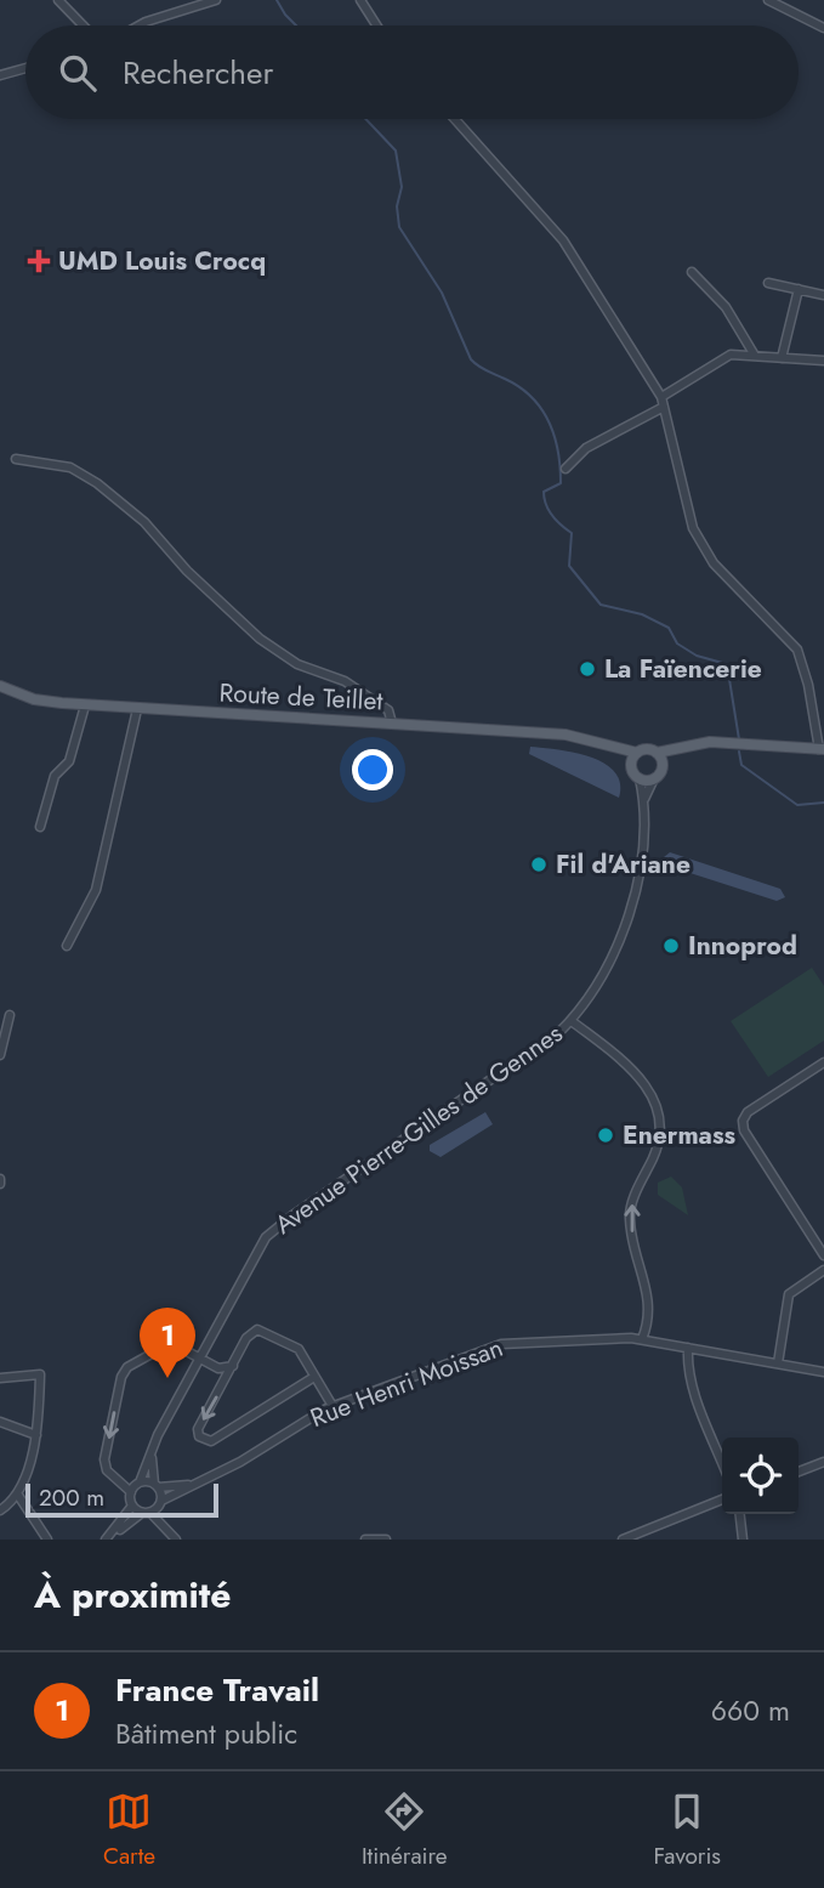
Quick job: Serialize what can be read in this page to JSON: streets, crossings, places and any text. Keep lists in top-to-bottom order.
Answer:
{
  "streets": {
    "main road": ["Route de Teillet"],
    "street": ["Avenue Pierre-Gilles de Gennes", "Rue Henri Moissan"]
  },
  "crossings": [
    ["Route de Teillet", "Avenue Pierre-Gilles de Gennes"],
    ["Avenue Pierre-Gilles de Gennes", "Rue Henri Moissan"]
  ],
  "places": {
    "health": ["UMD Louis Crocq"],
    "other": [
      "La Faïencerie",
      "Fil d'Ariane",
      "Innoprod",
      "Enermass"
    ]
  },
  "scale_bar": "200 m",
  "page": {
    "search": "Rechercher",
    "pins": "1",
    "scale": "200 m",
    "heading": "À proximité",
    "list": [
      {
        "mark": "1",
        "name": "France Travail",
        "note": "Bâtiment public",
        "value": "660 m"
      }
    ],
    "nav": ["Carte", "Itinéraire", "Favoris"]
  }
}
